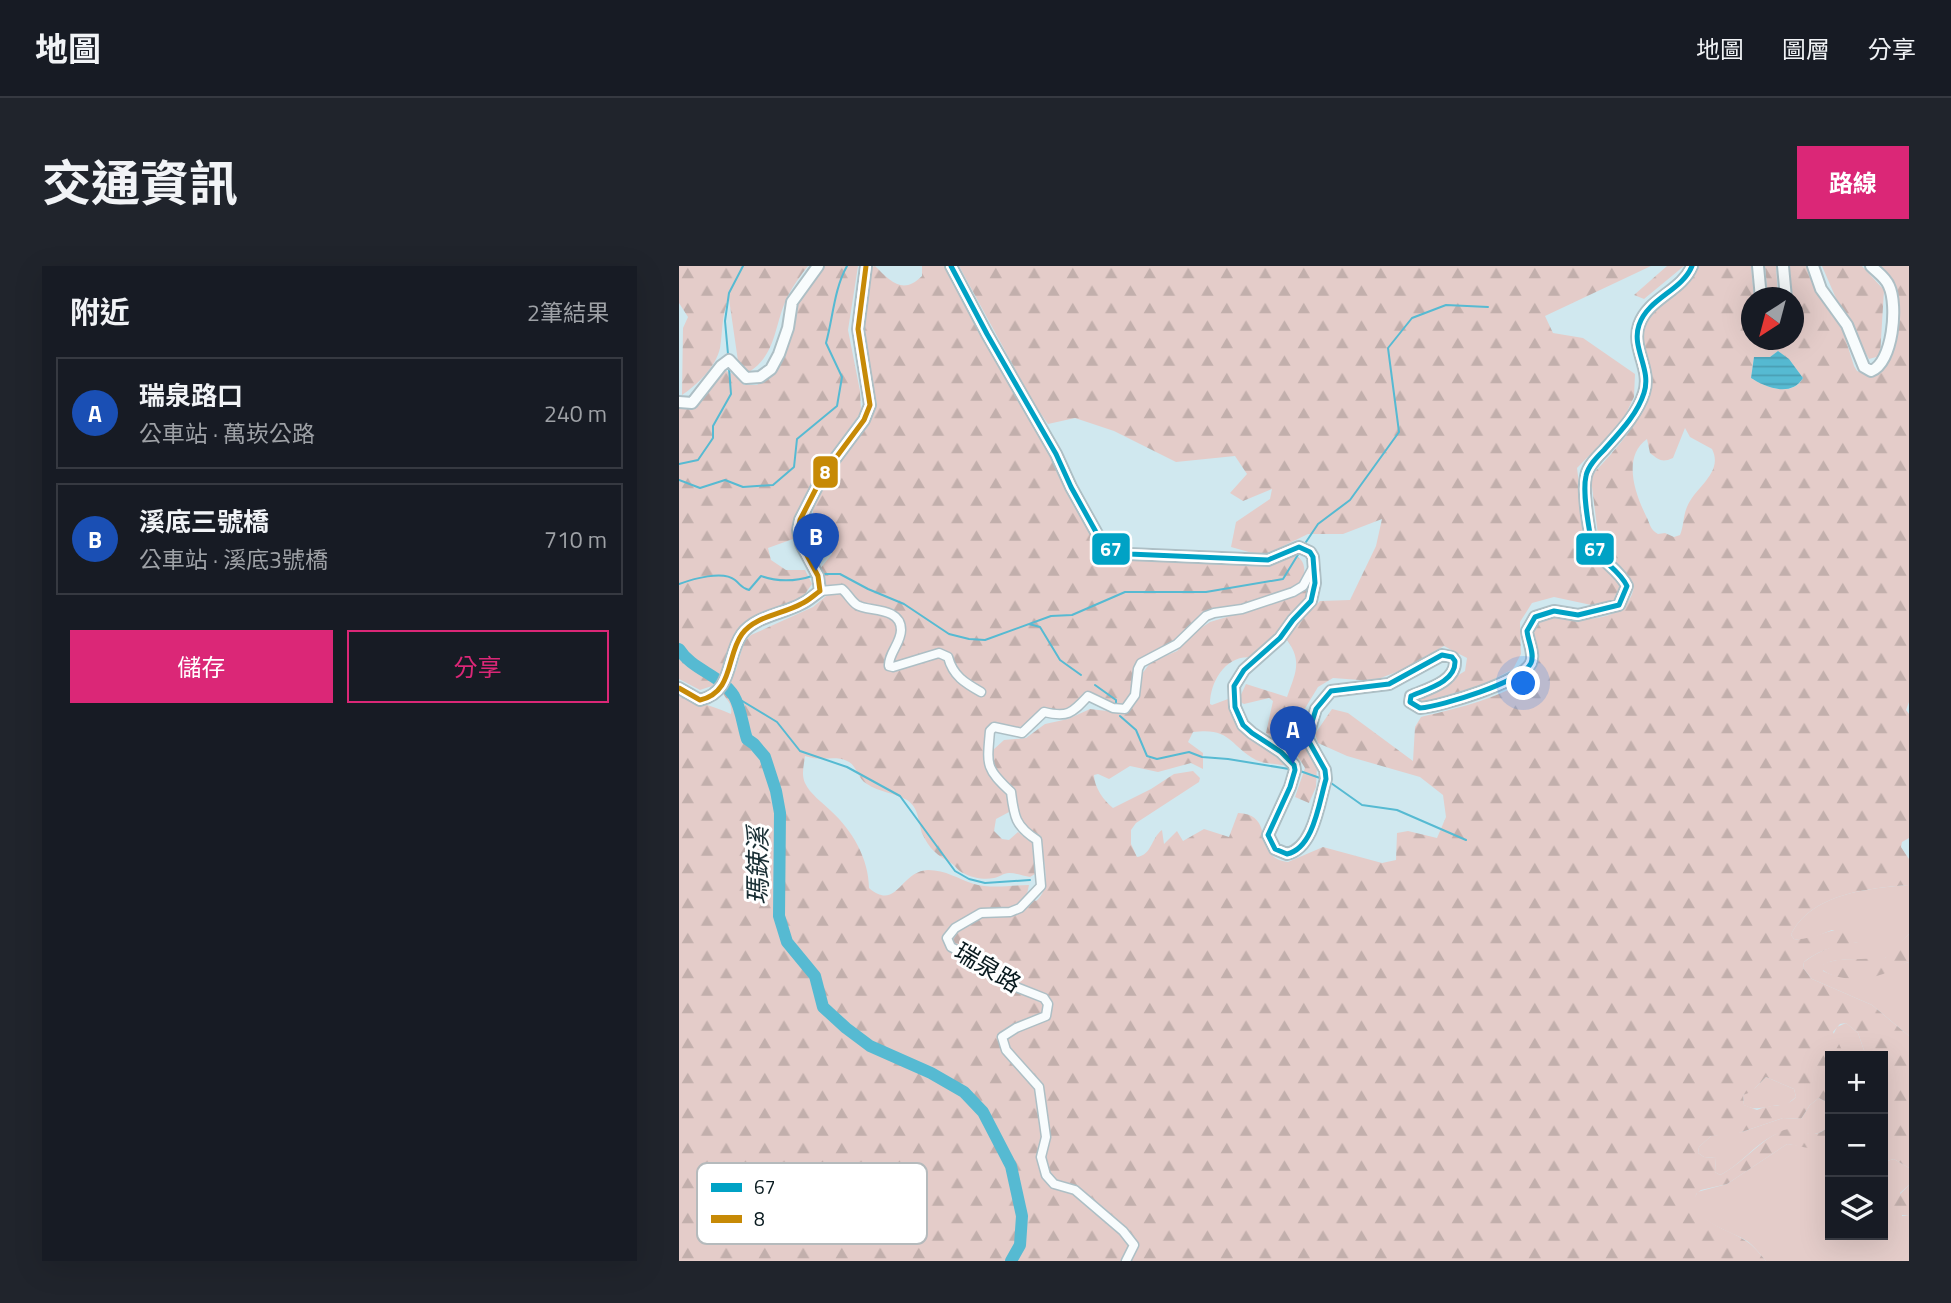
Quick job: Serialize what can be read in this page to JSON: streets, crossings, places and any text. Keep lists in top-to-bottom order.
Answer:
{
  "streets": {
    "street": ["瑞泉路"]
  },
  "water": ["瑪鋉溪"],
  "lines": ["transit line 67", "transit line 8"],
  "legend": ["67", "8"],
  "north": "bottom left",
  "page": {
    "header": "地圖",
    "nav": ["地圖", "圖層", "分享"],
    "title": "交通資訊",
    "buttons": [
      "路線",
      ["儲存", "分享"]
    ],
    "heading": ["附近", "2筆結果"],
    "list": [
      {
        "mark": "A",
        "name": "瑞泉路口",
        "note": "公車站 · 萬崁公路",
        "value": "240 m"
      },
      {
        "mark": "B",
        "name": "溪底三號橋",
        "note": "公車站 · 溪底3號橋",
        "value": "710 m"
      }
    ],
    "pins": ["B", "A"],
    "map_buttons": ["+", "−"]
  }
}
